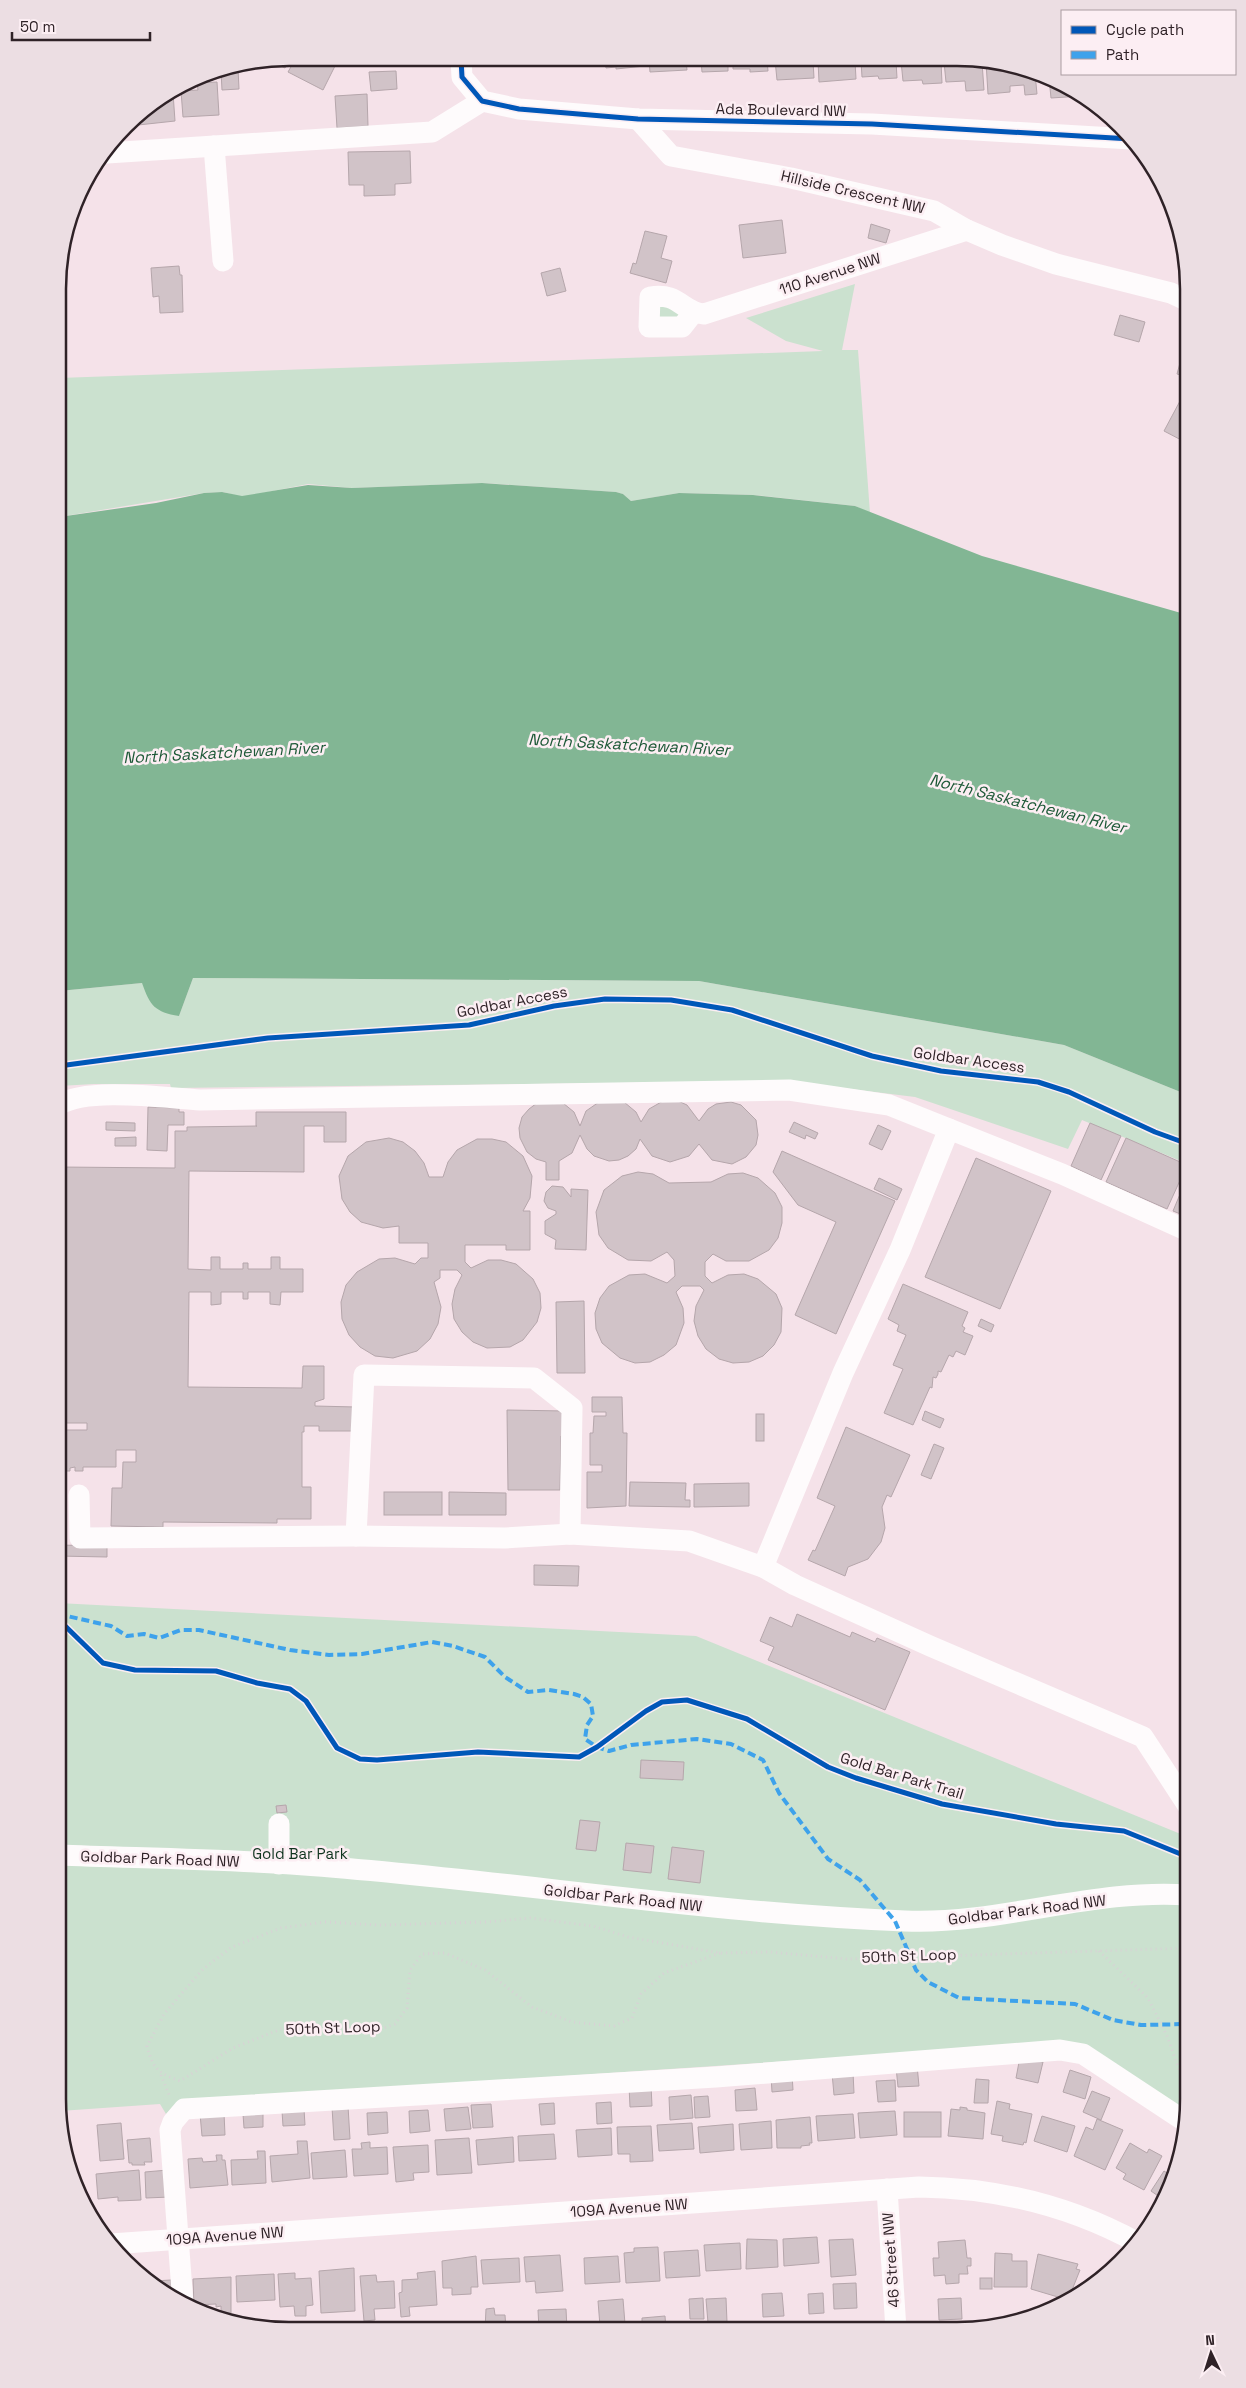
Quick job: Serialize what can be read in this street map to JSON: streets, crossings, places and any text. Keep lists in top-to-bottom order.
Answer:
{
  "streets": {
    "street": [
      "Ada Boulevard NW",
      "Hillside Crescent NW",
      "110 Avenue NW",
      "Goldbar Park Road NW",
      "109A Avenue NW",
      "46 Street NW"
    ],
    "path": ["50th St Loop"],
    "cycle path": ["Goldbar Access", "Gold Bar Park Trail"]
  },
  "crossings": [
    ["Ada Boulevard NW", "Hillside Crescent NW"],
    ["Hillside Crescent NW", "110 Avenue NW"],
    ["109A Avenue NW", "46 Street NW"]
  ],
  "water": ["North Saskatchewan River"],
  "parks": ["Gold Bar Park"],
  "legend": ["Cycle path", "Path"],
  "scale_bar": "50 m",
  "north": "top"
}
